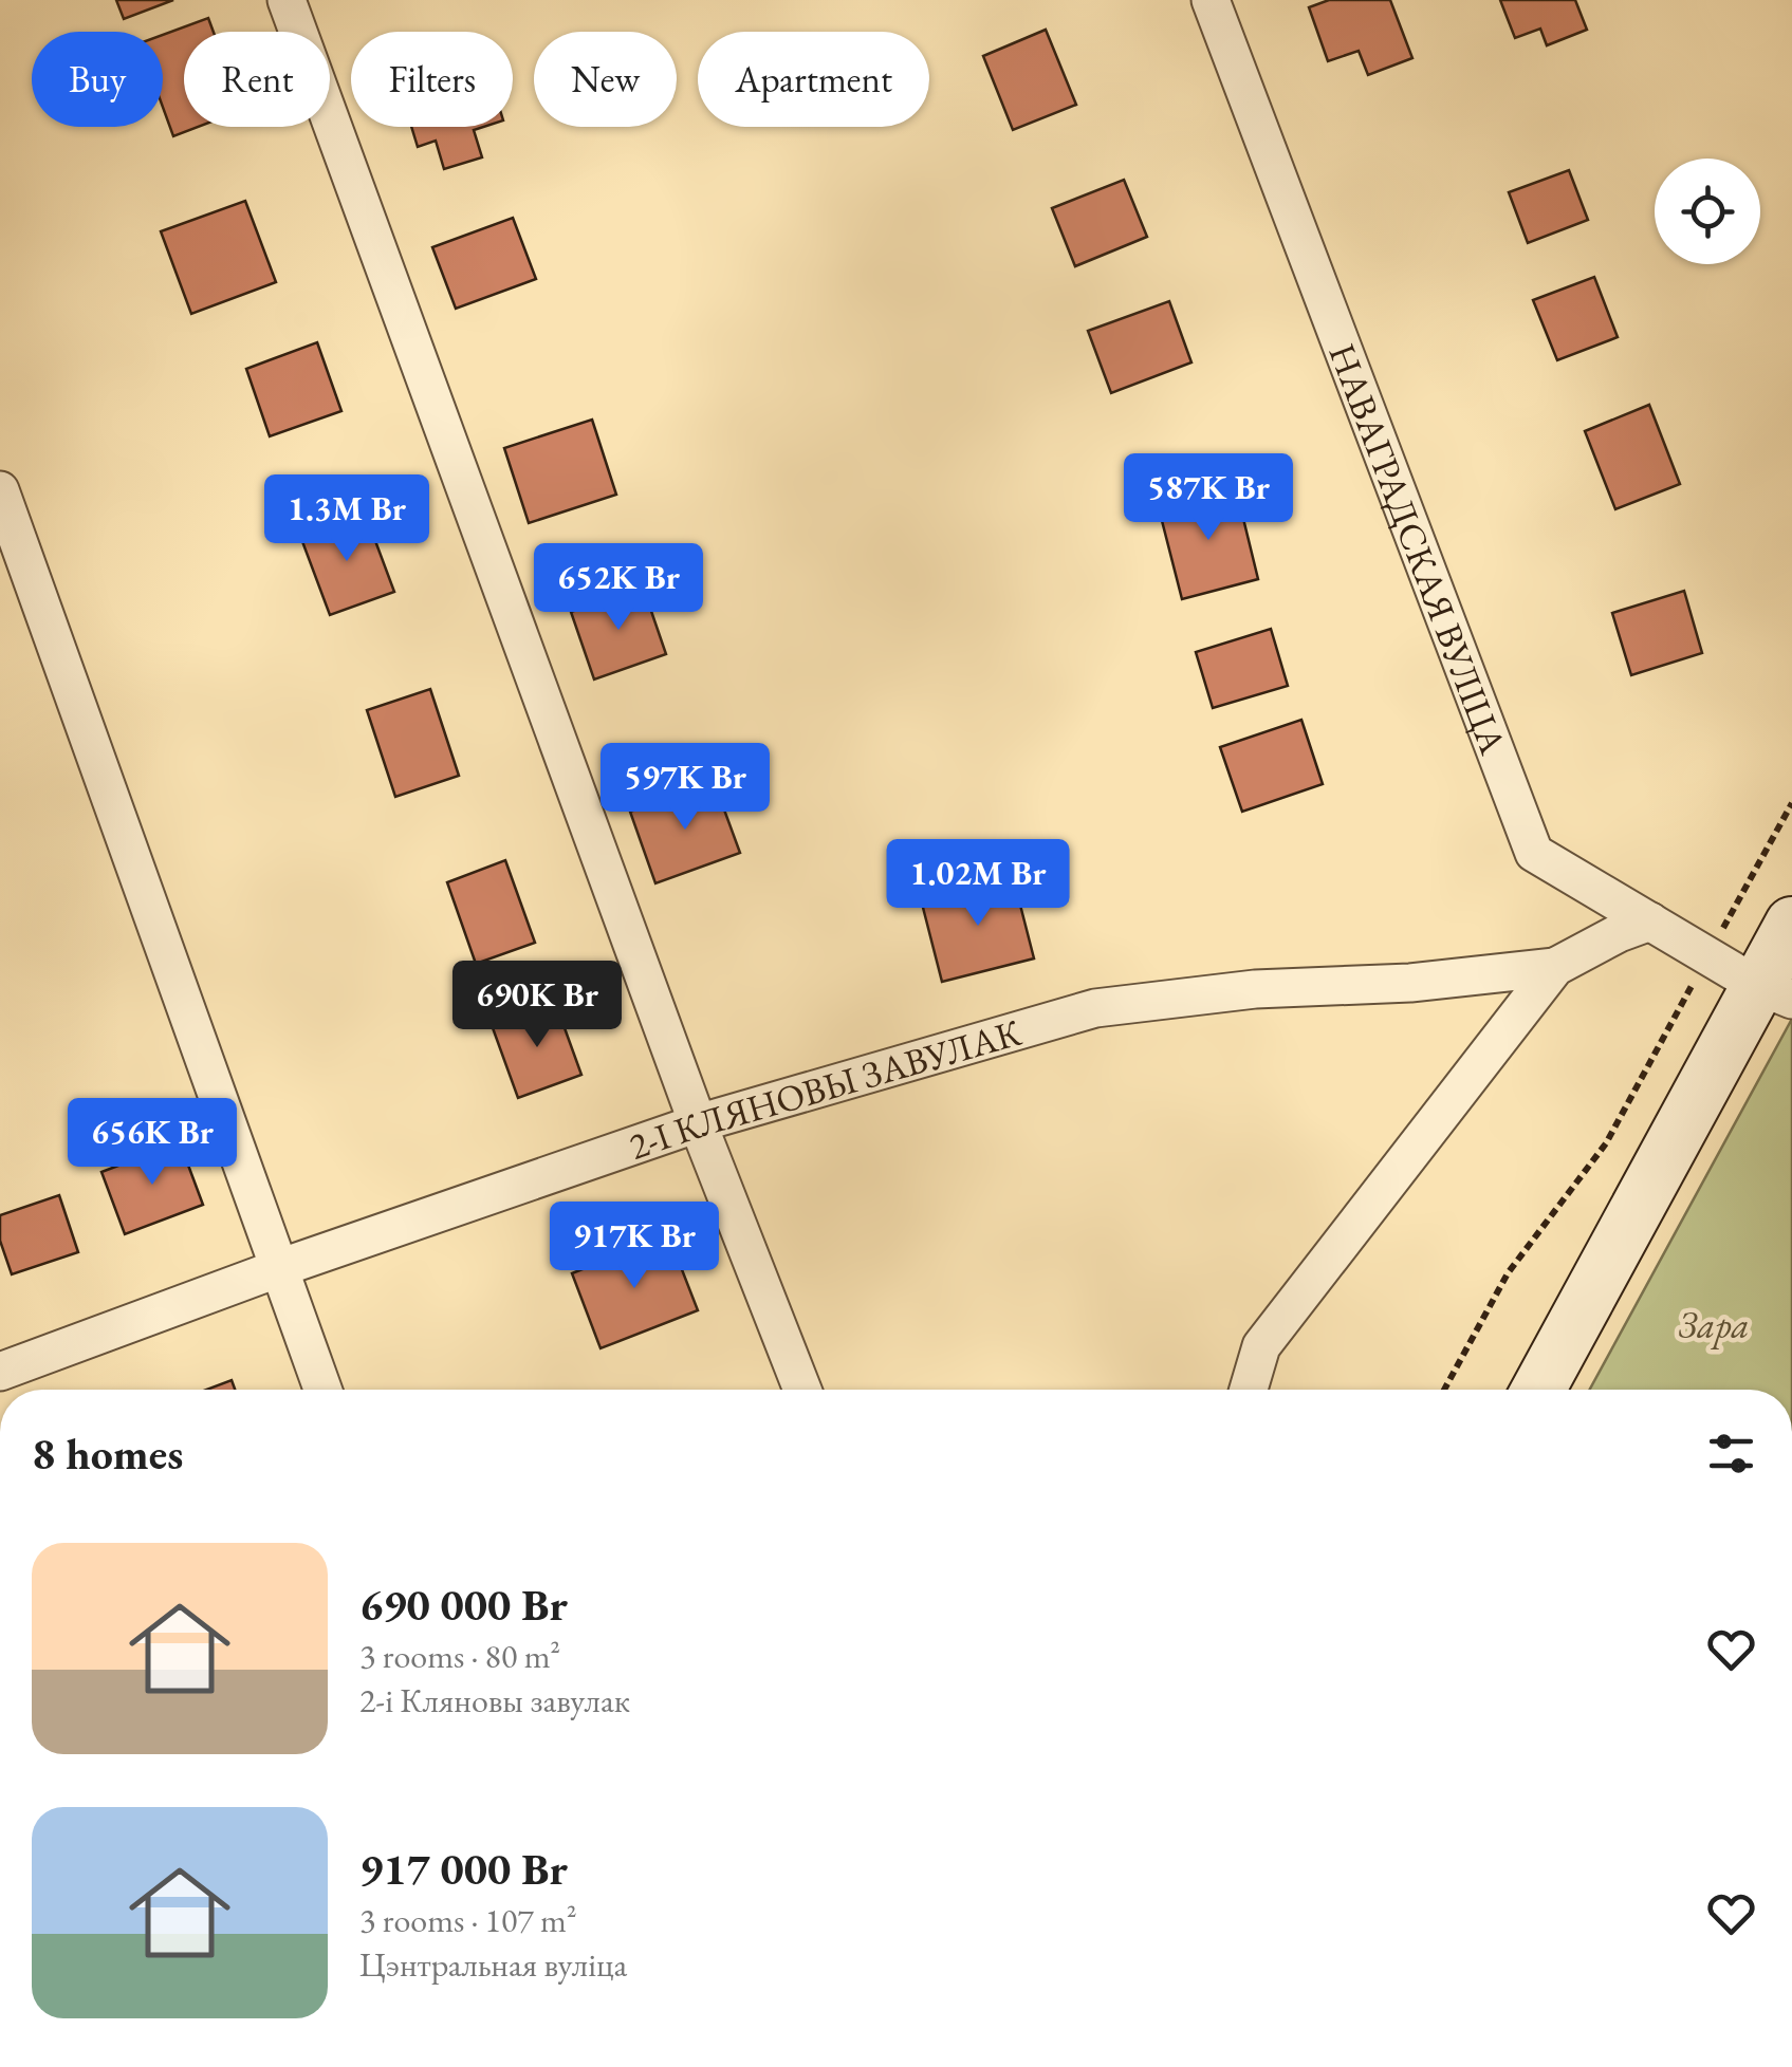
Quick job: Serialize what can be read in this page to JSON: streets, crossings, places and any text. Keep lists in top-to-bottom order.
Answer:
{
  "streets": {
    "street": ["НАВАГРАДСКАЯ ВУЛІЦА", "2-І КЛЯНОВЫ ЗАВУЛАК"]
  },
  "parks": ["Зара"],
  "page": {
    "chip": [
      "Buy",
      "Rent",
      "Filters",
      "New",
      "Apartment"
    ],
    "price": [
      "587K Br",
      "1.3M Br",
      "652K Br",
      "597K Br",
      "1.02M Br",
      "690K Br",
      "656K Br",
      "917K Br"
    ],
    "heading": "8 homes",
    "list": [
      {
        "name": "690 000 Br",
        "note": "3 rooms · 80 m² · 2-і Кляновы завулак"
      },
      {
        "name": "917 000 Br",
        "note": "3 rooms · 107 m² · Цэнтральная вуліца"
      }
    ]
  }
}
